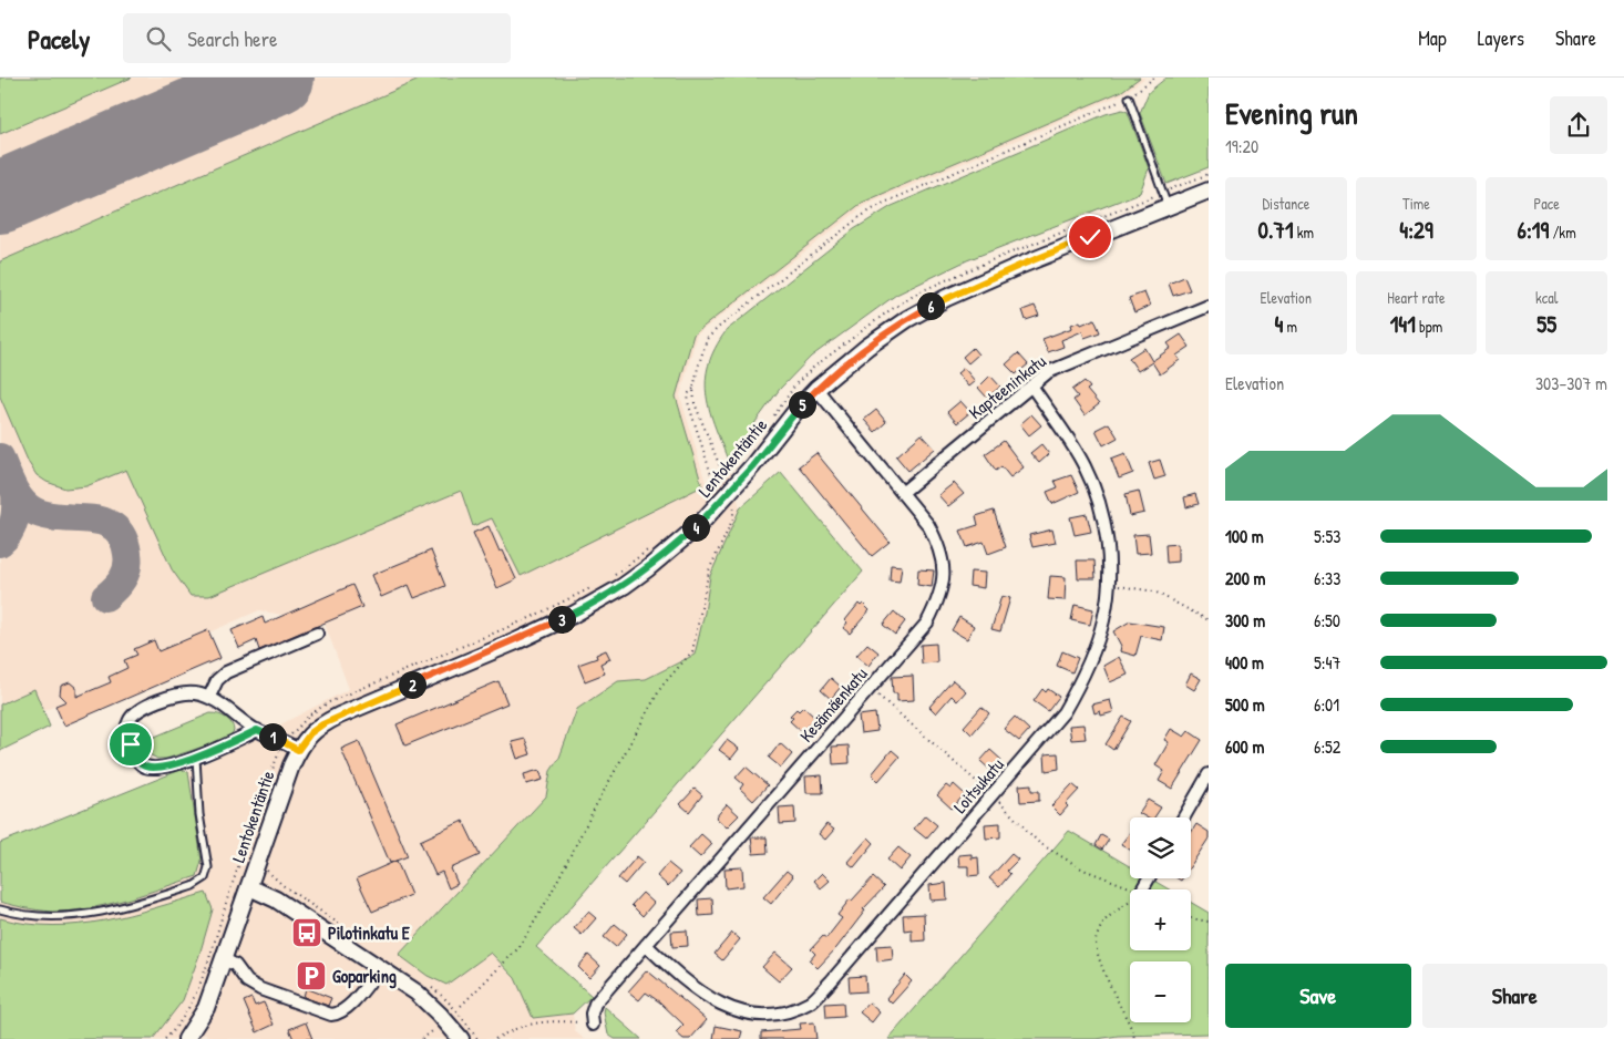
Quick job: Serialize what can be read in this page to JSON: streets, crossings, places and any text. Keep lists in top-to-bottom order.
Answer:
{
  "streets": {
    "street": [
      "Kapteeninkatu",
      "Lentokentäntie",
      "Kesämäenkatu",
      "Loitsukatu"
    ]
  },
  "crossings": [
    ["Kapteeninkatu", "Kesämäenkatu"],
    ["Kapteeninkatu", "Loitsukatu"],
    ["Lentokentäntie", "Kesämäenkatu"],
    ["Kesämäenkatu", "Loitsukatu"]
  ],
  "places": {
    "bus stop": ["Pilotinkatu E"],
    "parking": ["Goparking"]
  },
  "page": {
    "header": "Pacely",
    "search": "Search here",
    "nav": ["Map", "Layers", "Share"],
    "heading": ["Evening run", "19:20"],
    "stats": [
      ["Distance", "0.71 km"],
      ["Time", "4:29"],
      ["Pace", "6:19 /km"],
      ["Elevation", "4 m"],
      ["Heart rate", "141 bpm"],
      ["kcal", "55"]
    ],
    "pins": [
      "6",
      "5",
      "4",
      "3",
      "2",
      "1"
    ],
    "chart": ["Elevation", "303–307 m"],
    "list": [
      {
        "name": "100 m",
        "note": "5:53"
      },
      {
        "name": "200 m",
        "note": "6:33"
      },
      {
        "name": "300 m",
        "note": "6:50"
      },
      {
        "name": "400 m",
        "note": "5:47"
      },
      {
        "name": "500 m",
        "note": "6:01"
      },
      {
        "name": "600 m",
        "note": "6:52"
      }
    ],
    "map_buttons": ["+", "−"],
    "buttons": ["Save", "Share"]
  }
}
